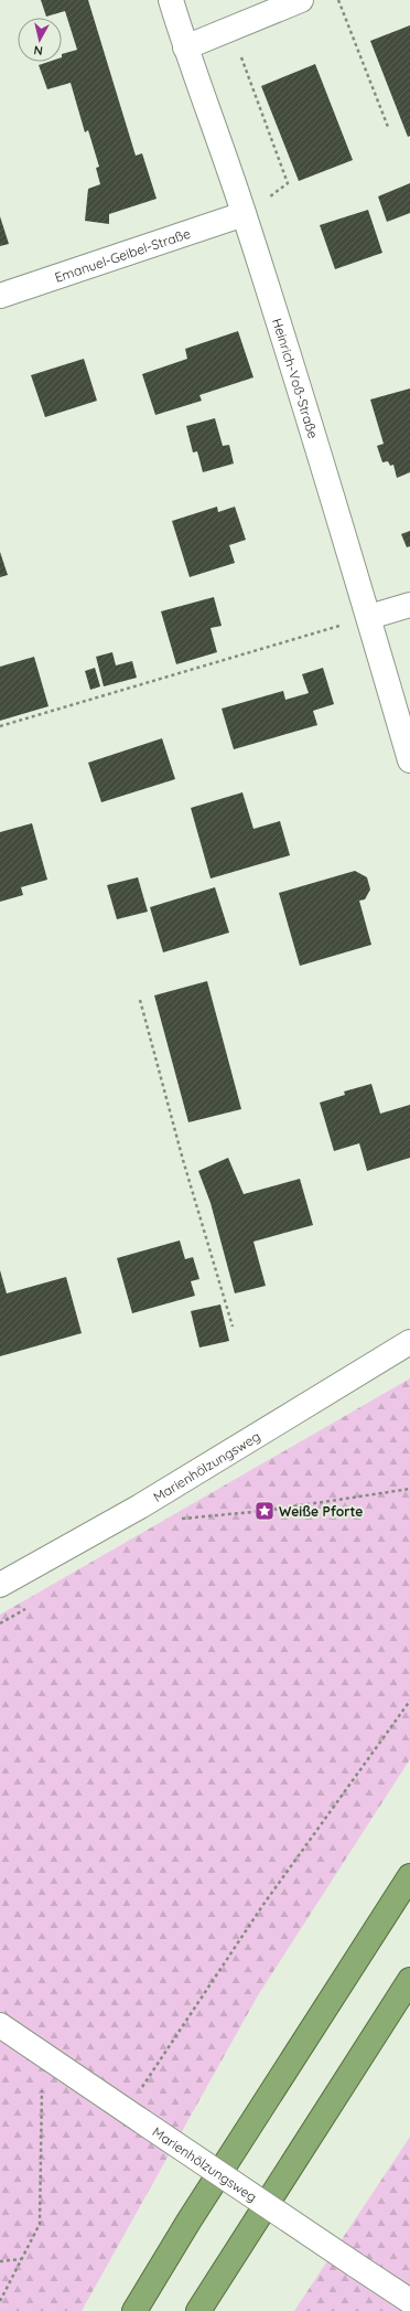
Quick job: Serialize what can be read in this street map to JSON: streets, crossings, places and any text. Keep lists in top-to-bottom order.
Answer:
{
  "streets": {
    "street": ["Emanuel-Geibel-Straße", "Heinrich-Voß-Straße", "Marienhölzungsweg"]
  },
  "crossings": [
    ["Emanuel-Geibel-Straße", "Heinrich-Voß-Straße"]
  ],
  "places": {
    "place": ["Weiße Pforte"]
  },
  "north": "bottom"
}
